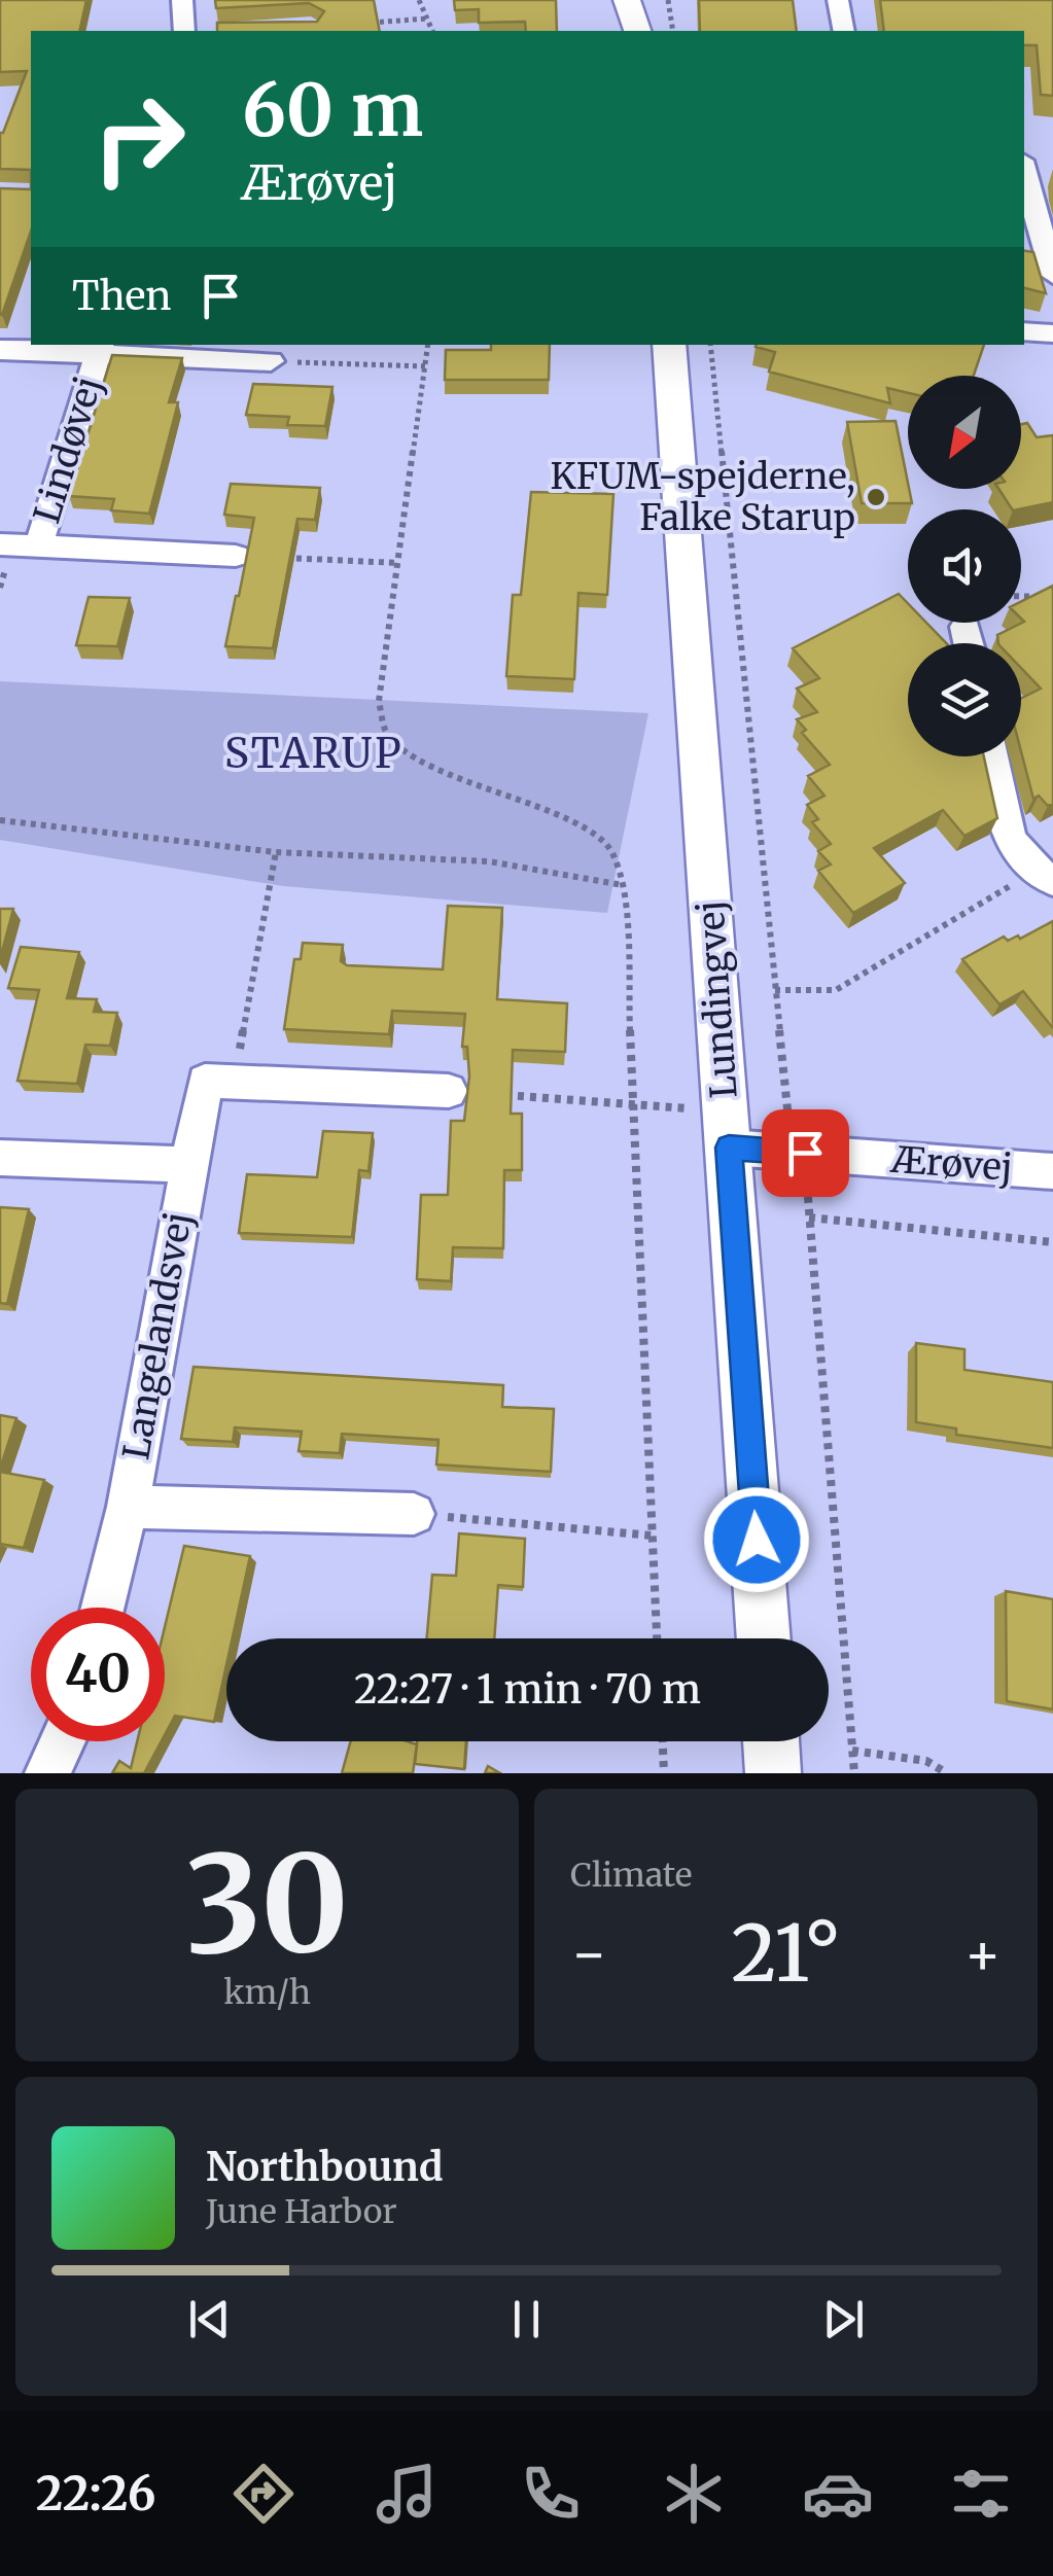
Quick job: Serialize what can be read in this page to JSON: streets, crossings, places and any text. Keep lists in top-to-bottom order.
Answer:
{
  "streets": {
    "street": [
      "Lindøvej",
      "Lundingvej",
      "Ærøvej",
      "Langelandsvej"
    ]
  },
  "crossings": [
    ["Lundingvej", "Ærøvej"]
  ],
  "districts": ["STARUP"],
  "places": ["KFUM-spejderne, Falke Starup"],
  "north": "bottom left",
  "page": {
    "turn": ["60 m", "Ærøvej"],
    "then": "Then",
    "limit": "40",
    "trip": "22:27 · 1 min · 70 m",
    "tile": [
      ["30", "km/h"],
      "Climate"
    ],
    "heat": ["−", "21°", "+"],
    "song": ["Northbound", "June Harbor"],
    "tabs": "22:26"
  }
}
